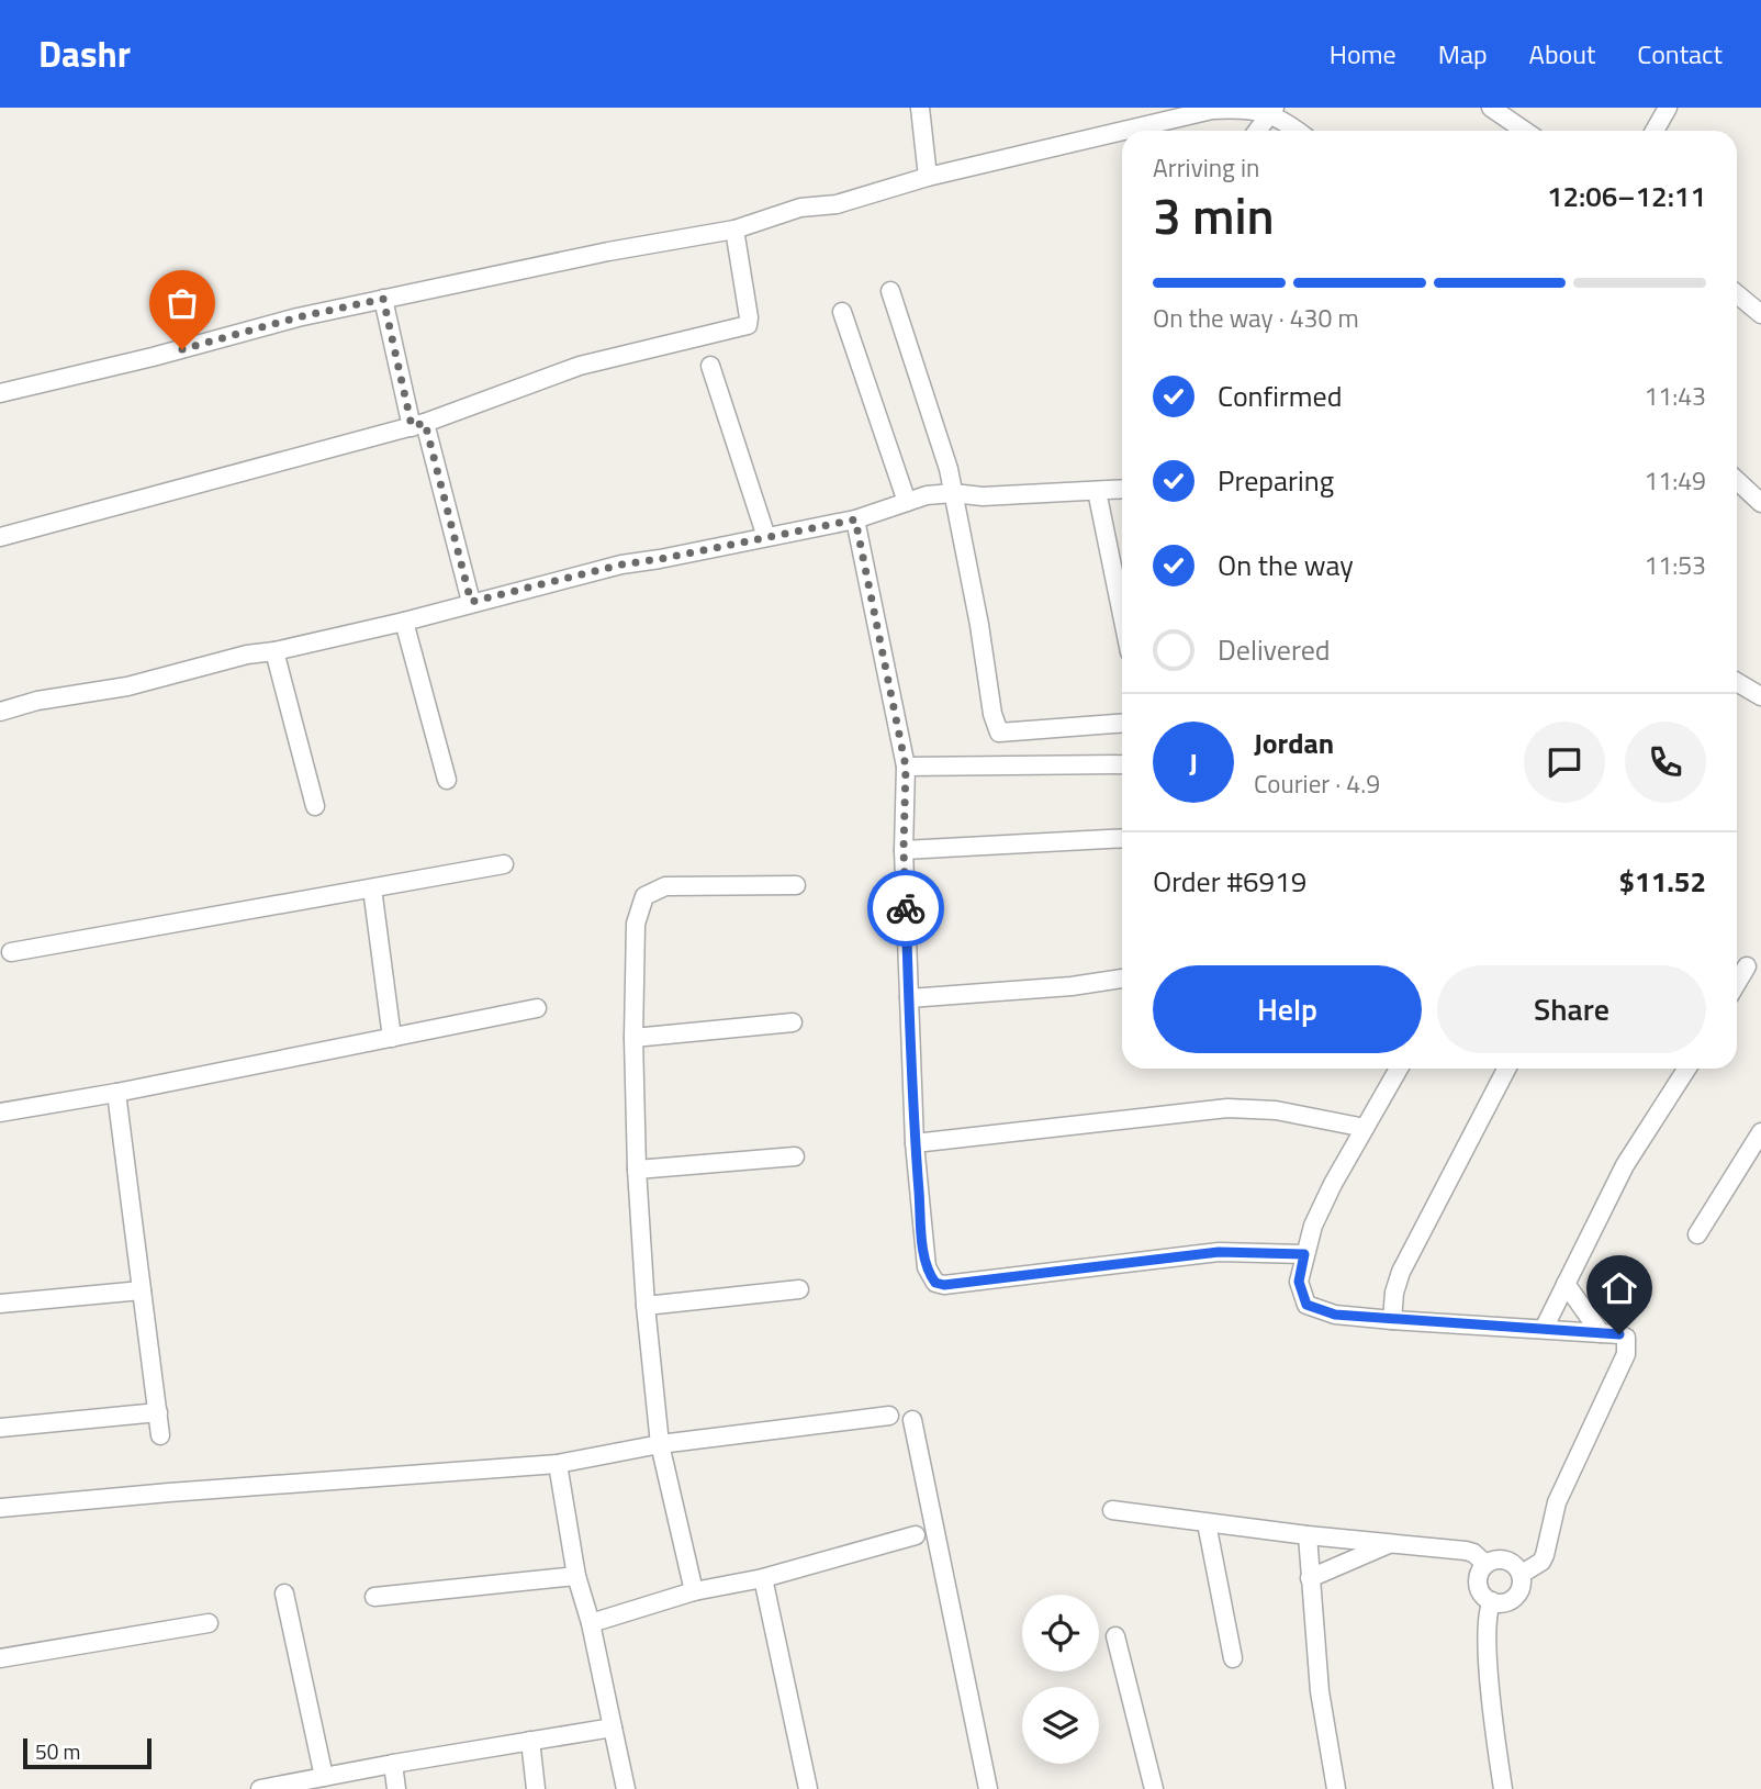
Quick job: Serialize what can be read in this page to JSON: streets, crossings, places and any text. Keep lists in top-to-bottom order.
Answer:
{
  "scale_bar": "50 m",
  "page": {
    "header": "Dashr",
    "nav": [
      "Home",
      "Map",
      "About",
      "Contact"
    ],
    "heading": ["3 min", "Arriving in", "12:06–12:11"],
    "panel": [
      "Jordan",
      "Courier · 4.9",
      "Order #6919",
      "$11.52"
    ],
    "bar": "On the way · 430 m",
    "list": [
      ["Confirmed", "11:43"],
      ["Preparing", "11:49"],
      ["On the way", "11:53"],
      "Delivered"
    ],
    "round": "J",
    "buttons": ["Help", "Share"],
    "scale": "50 m"
  }
}
